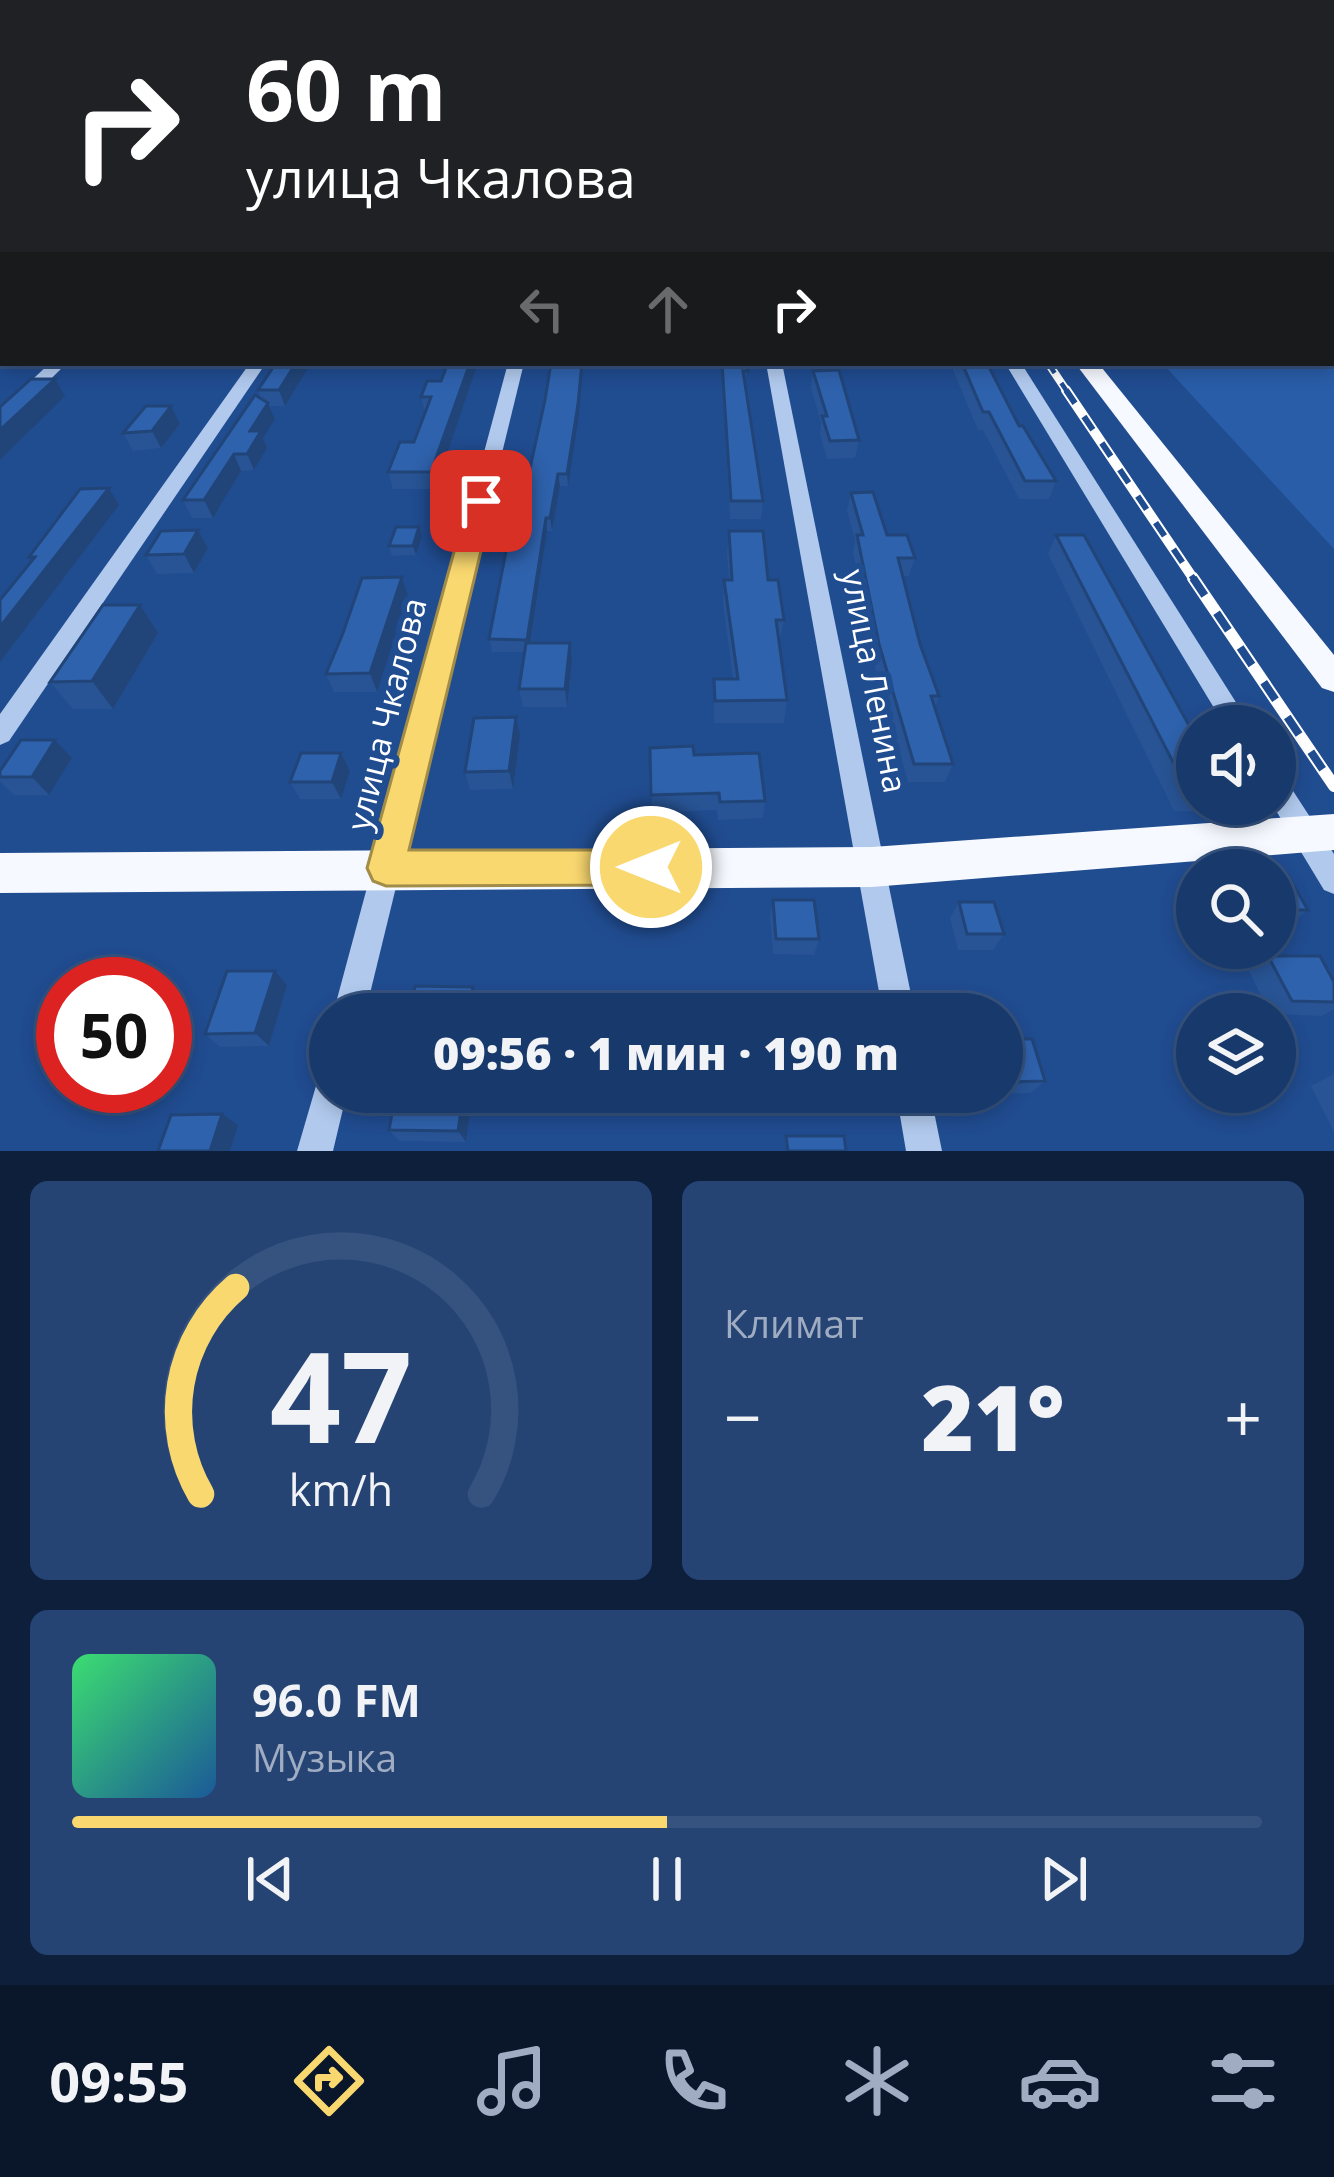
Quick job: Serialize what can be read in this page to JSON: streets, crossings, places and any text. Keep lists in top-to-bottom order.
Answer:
{
  "streets": {
    "street": ["улица Ленина", "улица Чкалова"]
  },
  "page": {
    "turn": ["60 m", "улица Чкалова"],
    "limit": "50",
    "trip": "09:56 · 1 мин · 190 m",
    "tile": "Климат",
    "heat": ["−", "21°", "+"],
    "song": ["96.0 FM", "Музыка"],
    "tabs": "09:55",
    "gauge": ["47", "km/h"]
  }
}
